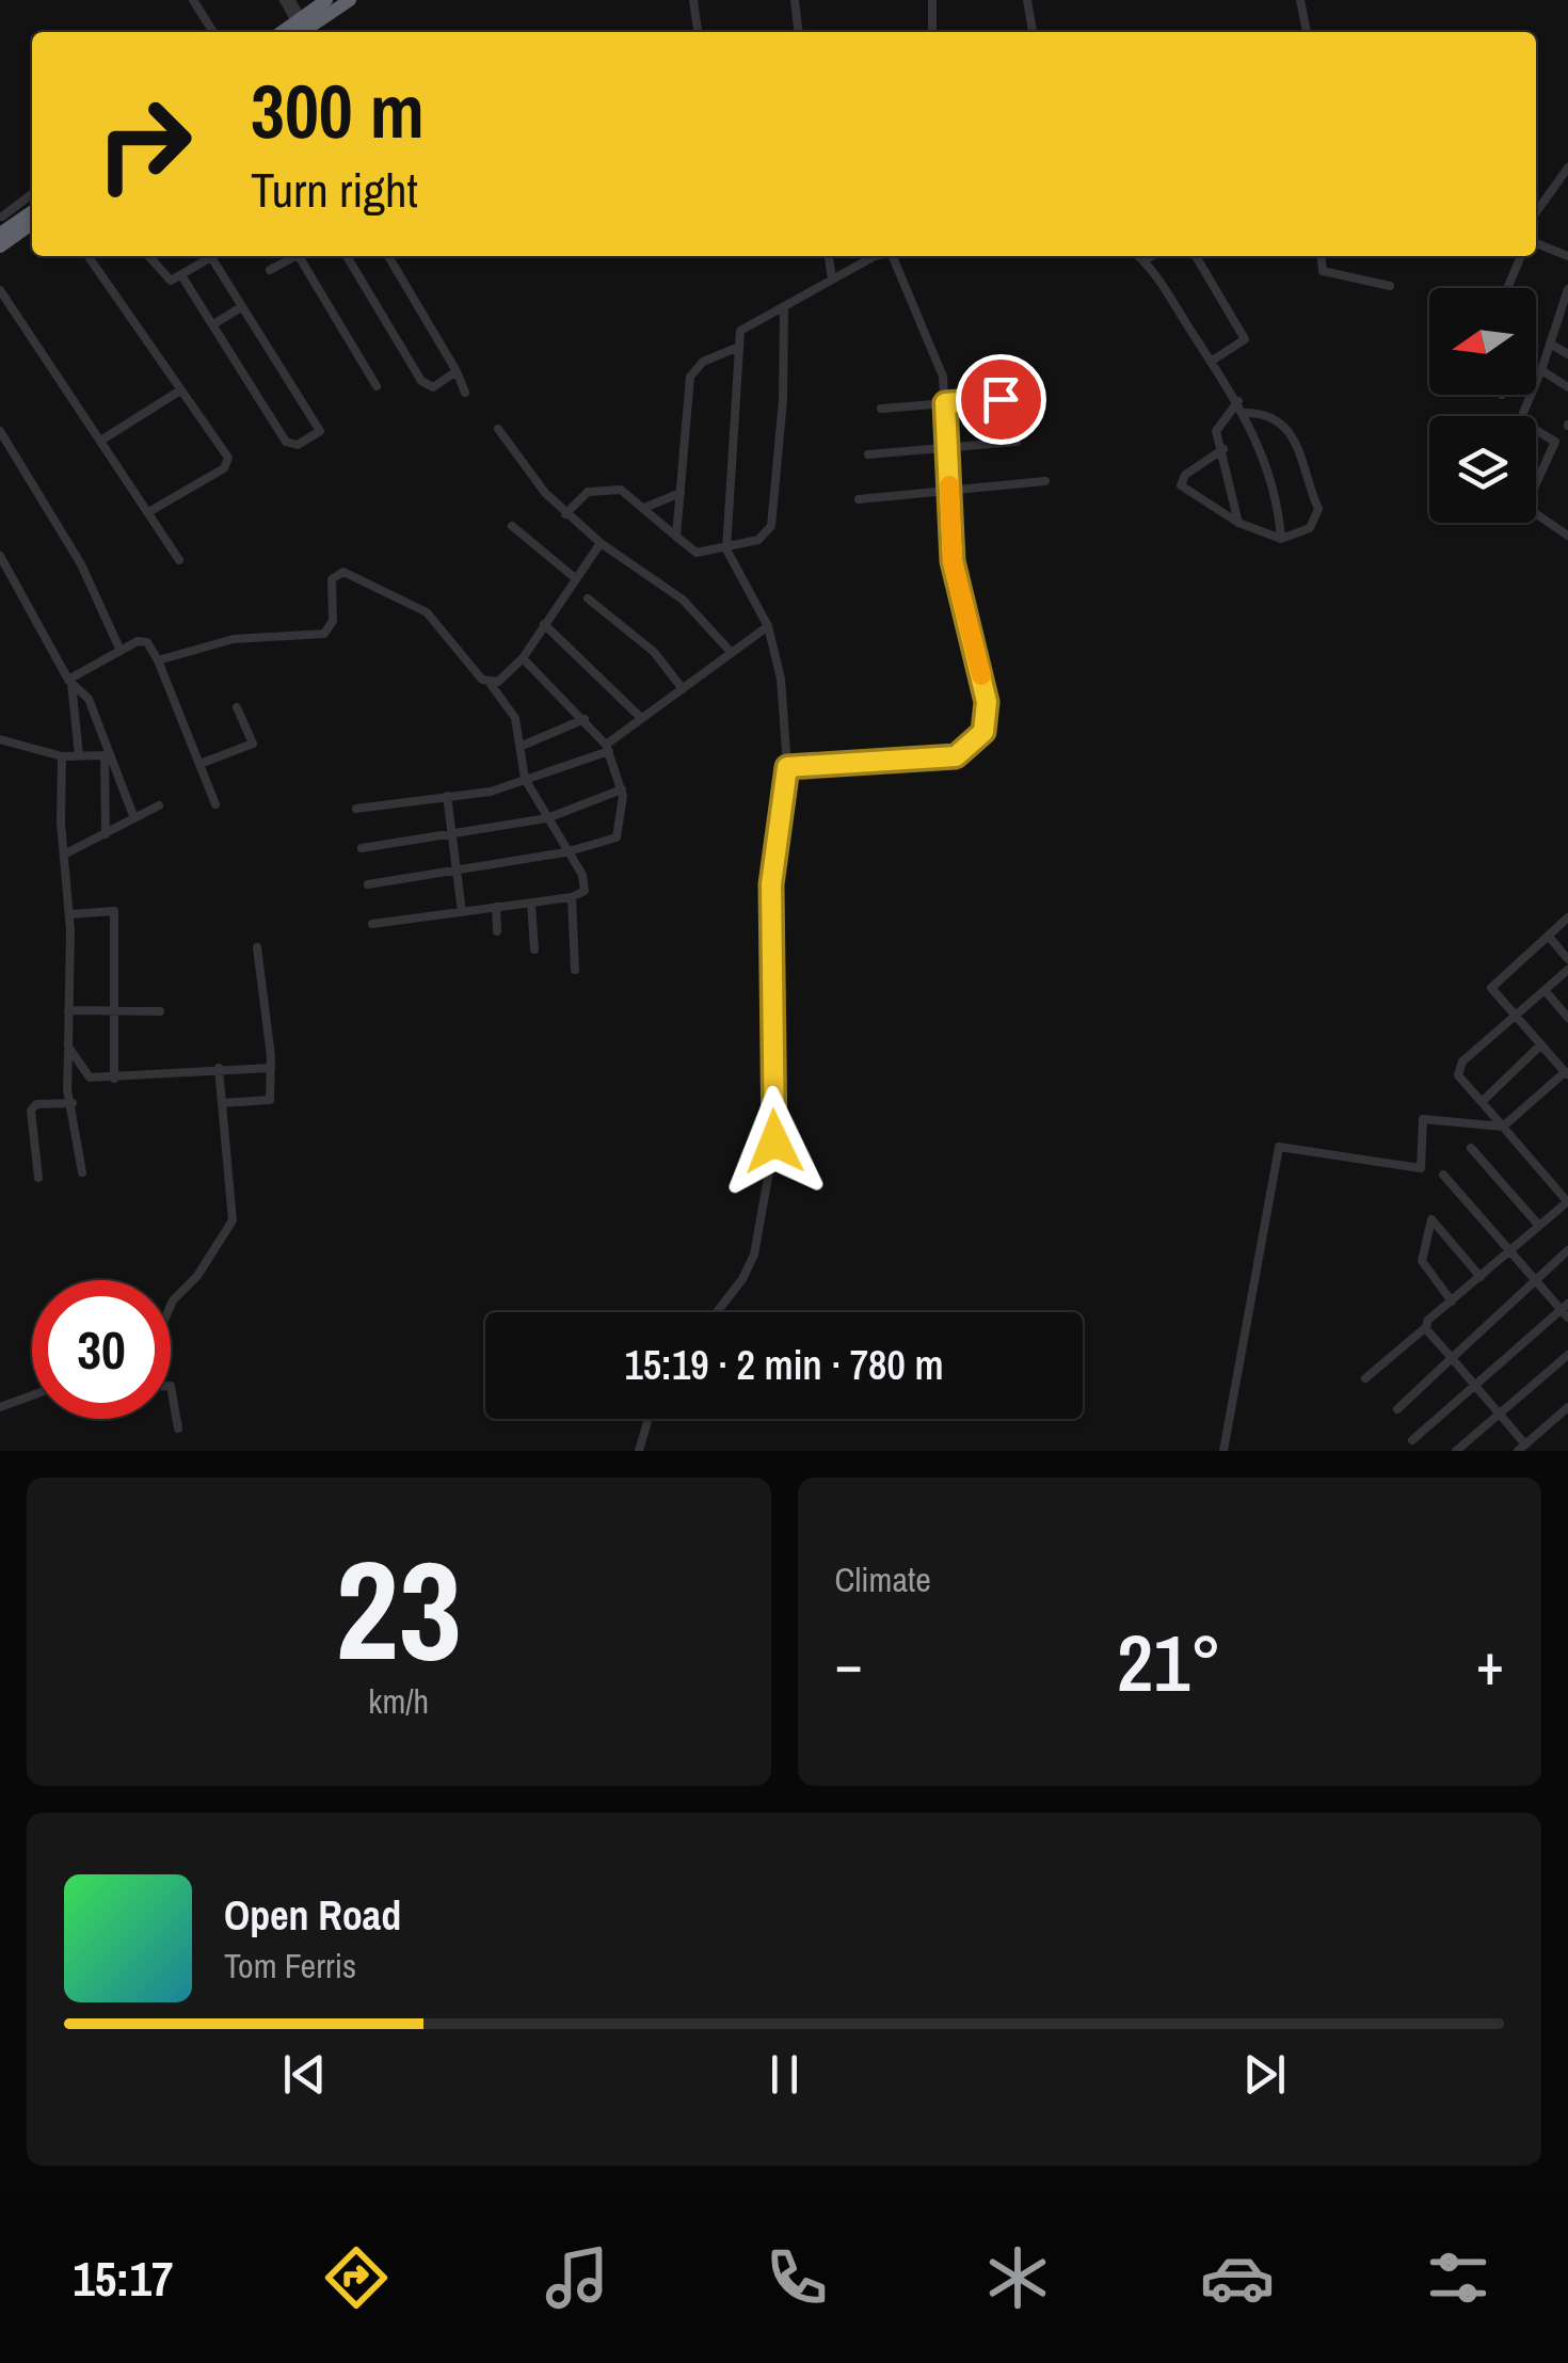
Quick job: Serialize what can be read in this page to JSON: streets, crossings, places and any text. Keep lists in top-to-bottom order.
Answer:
{
  "north": "left",
  "page": {
    "turn": ["300 m", "Turn right"],
    "limit": "30",
    "trip": "15:19 · 2 min · 780 m",
    "tile": [
      ["23", "km/h"],
      "Climate"
    ],
    "heat": ["−", "21°", "+"],
    "song": ["Open Road", "Tom Ferris"],
    "tabs": "15:17"
  }
}
